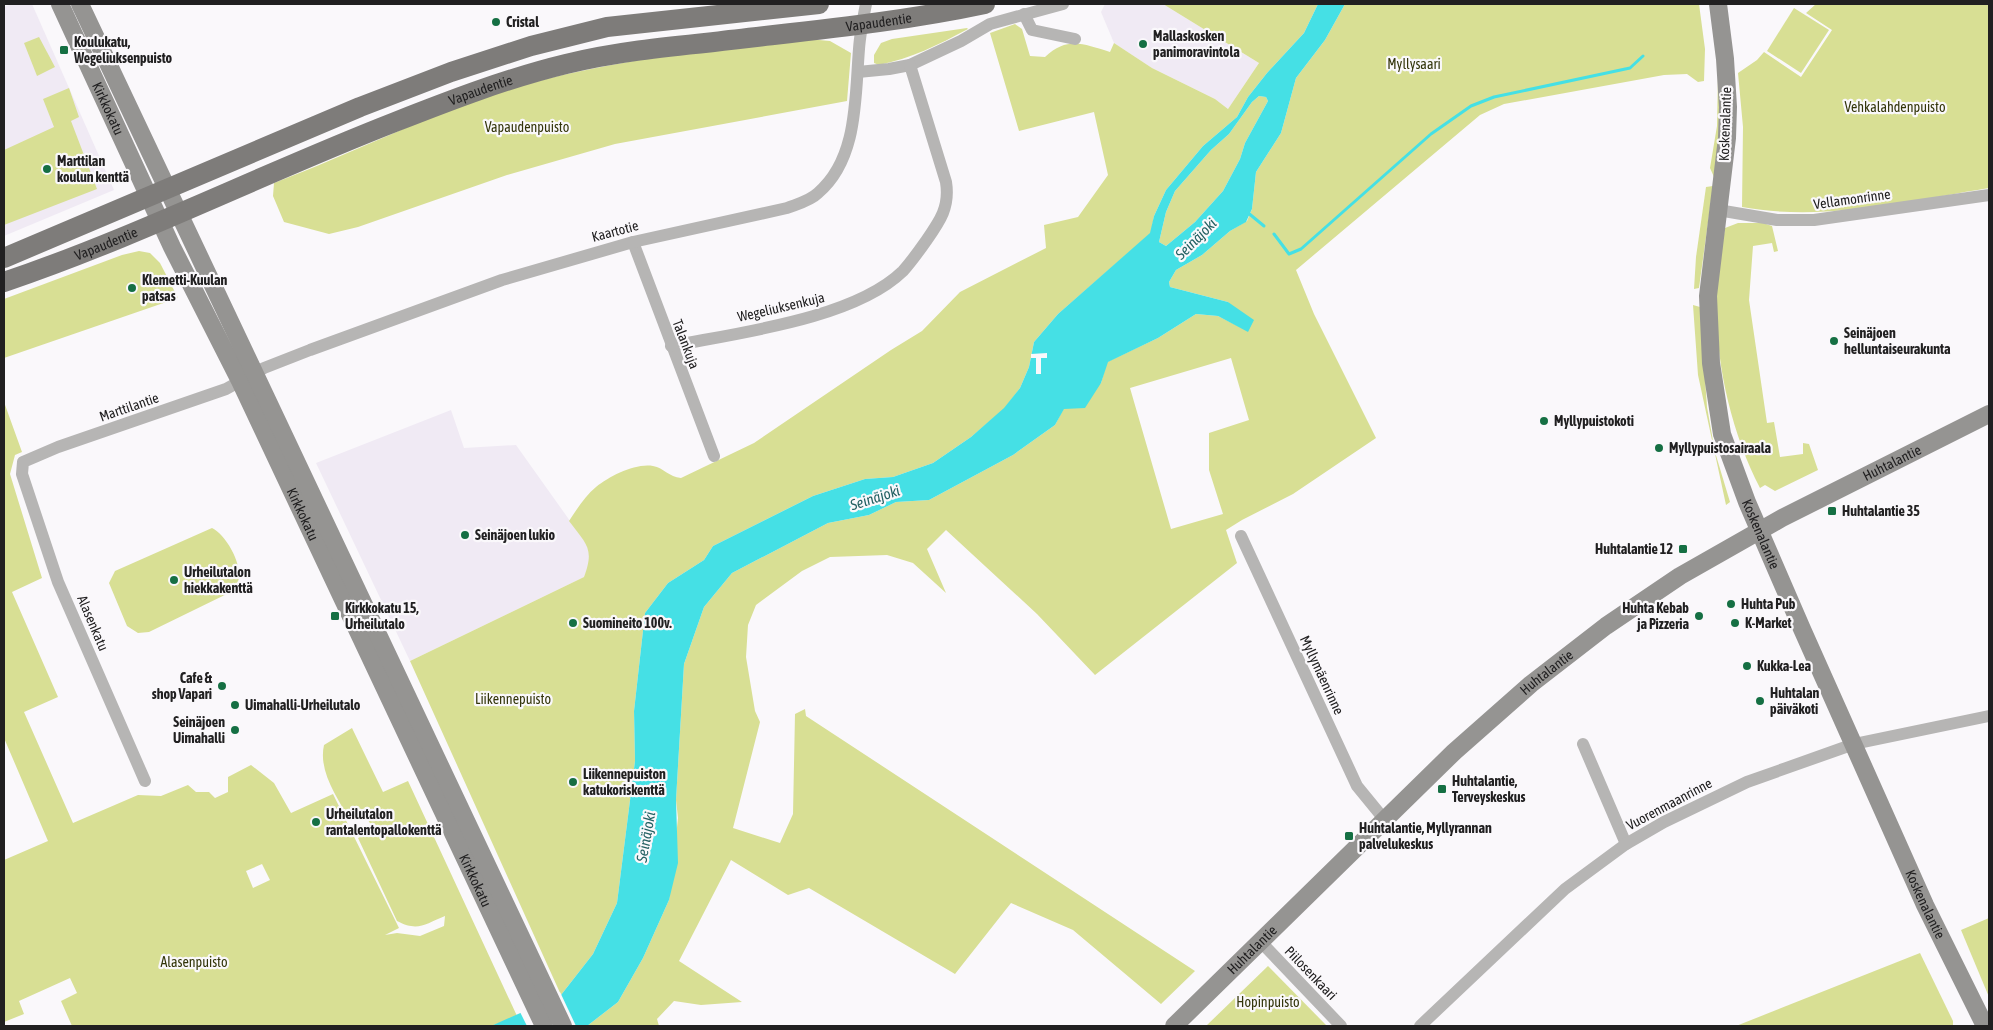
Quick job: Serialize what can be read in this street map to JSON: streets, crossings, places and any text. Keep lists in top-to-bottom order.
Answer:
{
  "streets": {
    "main road": [
      "Vapaudentie",
      "Kirkkokatu",
      "Koskenalantie",
      "Huhtalantie"
    ],
    "street": [
      "Vellamonrinne",
      "Kaartotie",
      "Wegeliuksenkuja",
      "Talankuja",
      "Marttilantie",
      "Alasenkatu",
      "Myllymäenrinne",
      "Vuorenmaanrinne",
      "Piilosenkaari"
    ]
  },
  "crossings": [
    ["Vapaudentie", "Kirkkokatu"],
    ["Vapaudentie", "Kaartotie"],
    ["Kirkkokatu", "Kaartotie"],
    ["Kirkkokatu", "Marttilantie"],
    ["Koskenalantie", "Vellamonrinne"],
    ["Koskenalantie", "Huhtalantie"],
    ["Koskenalantie", "Vuorenmaanrinne"],
    ["Kaartotie", "Talankuja"],
    ["Kaartotie", "Marttilantie"],
    ["Wegeliuksenkuja", "Talankuja"],
    ["Marttilantie", "Alasenkatu"],
    ["Huhtalantie", "Myllymäenrinne"],
    ["Huhtalantie", "Piilosenkaari"]
  ],
  "water": ["Seinäjoki"],
  "parks": [
    "Myllysaari",
    "Vehkalahdenpuisto",
    "Vapaudenpuisto",
    "Liikennepuisto",
    "Alasenpuisto",
    "Hopinpuisto"
  ],
  "places": {
    "other": [
      "Cristal",
      "Mallaskosken panimoravintola",
      "Marttilan koulun kenttä",
      "Klemetti-Kuulan patsas",
      "Seinäjoen helluntaiseurakunta",
      "Myllypuistokoti",
      "Myllypuistosairaala",
      "Seinäjoen lukio",
      "Urheilutalon hiekkakenttä",
      "Huhta Pub",
      "Huhta Kebab ja Pizzeria",
      "Suomineito 100v.",
      "K-Market",
      "Kukka-Lea",
      "Cafe & shop Vapari",
      "Huhtalan päiväkoti",
      "Uimahalli-Urheilutalo",
      "Seinäjoen Uimahalli",
      "Liikennepuiston katukoriskenttä",
      "Urheilutalon rantalentopallokenttä"
    ],
    "transit": [
      "Koulukatu, Wegeliuksenpuisto",
      "Huhtalantie 35",
      "Huhtalantie 12",
      "Kirkkokatu 15, Urheilutalo",
      "Huhtalantie, Terveyskeskus",
      "Huhtalantie, Myllyrannan palvelukeskus"
    ]
  }
}
